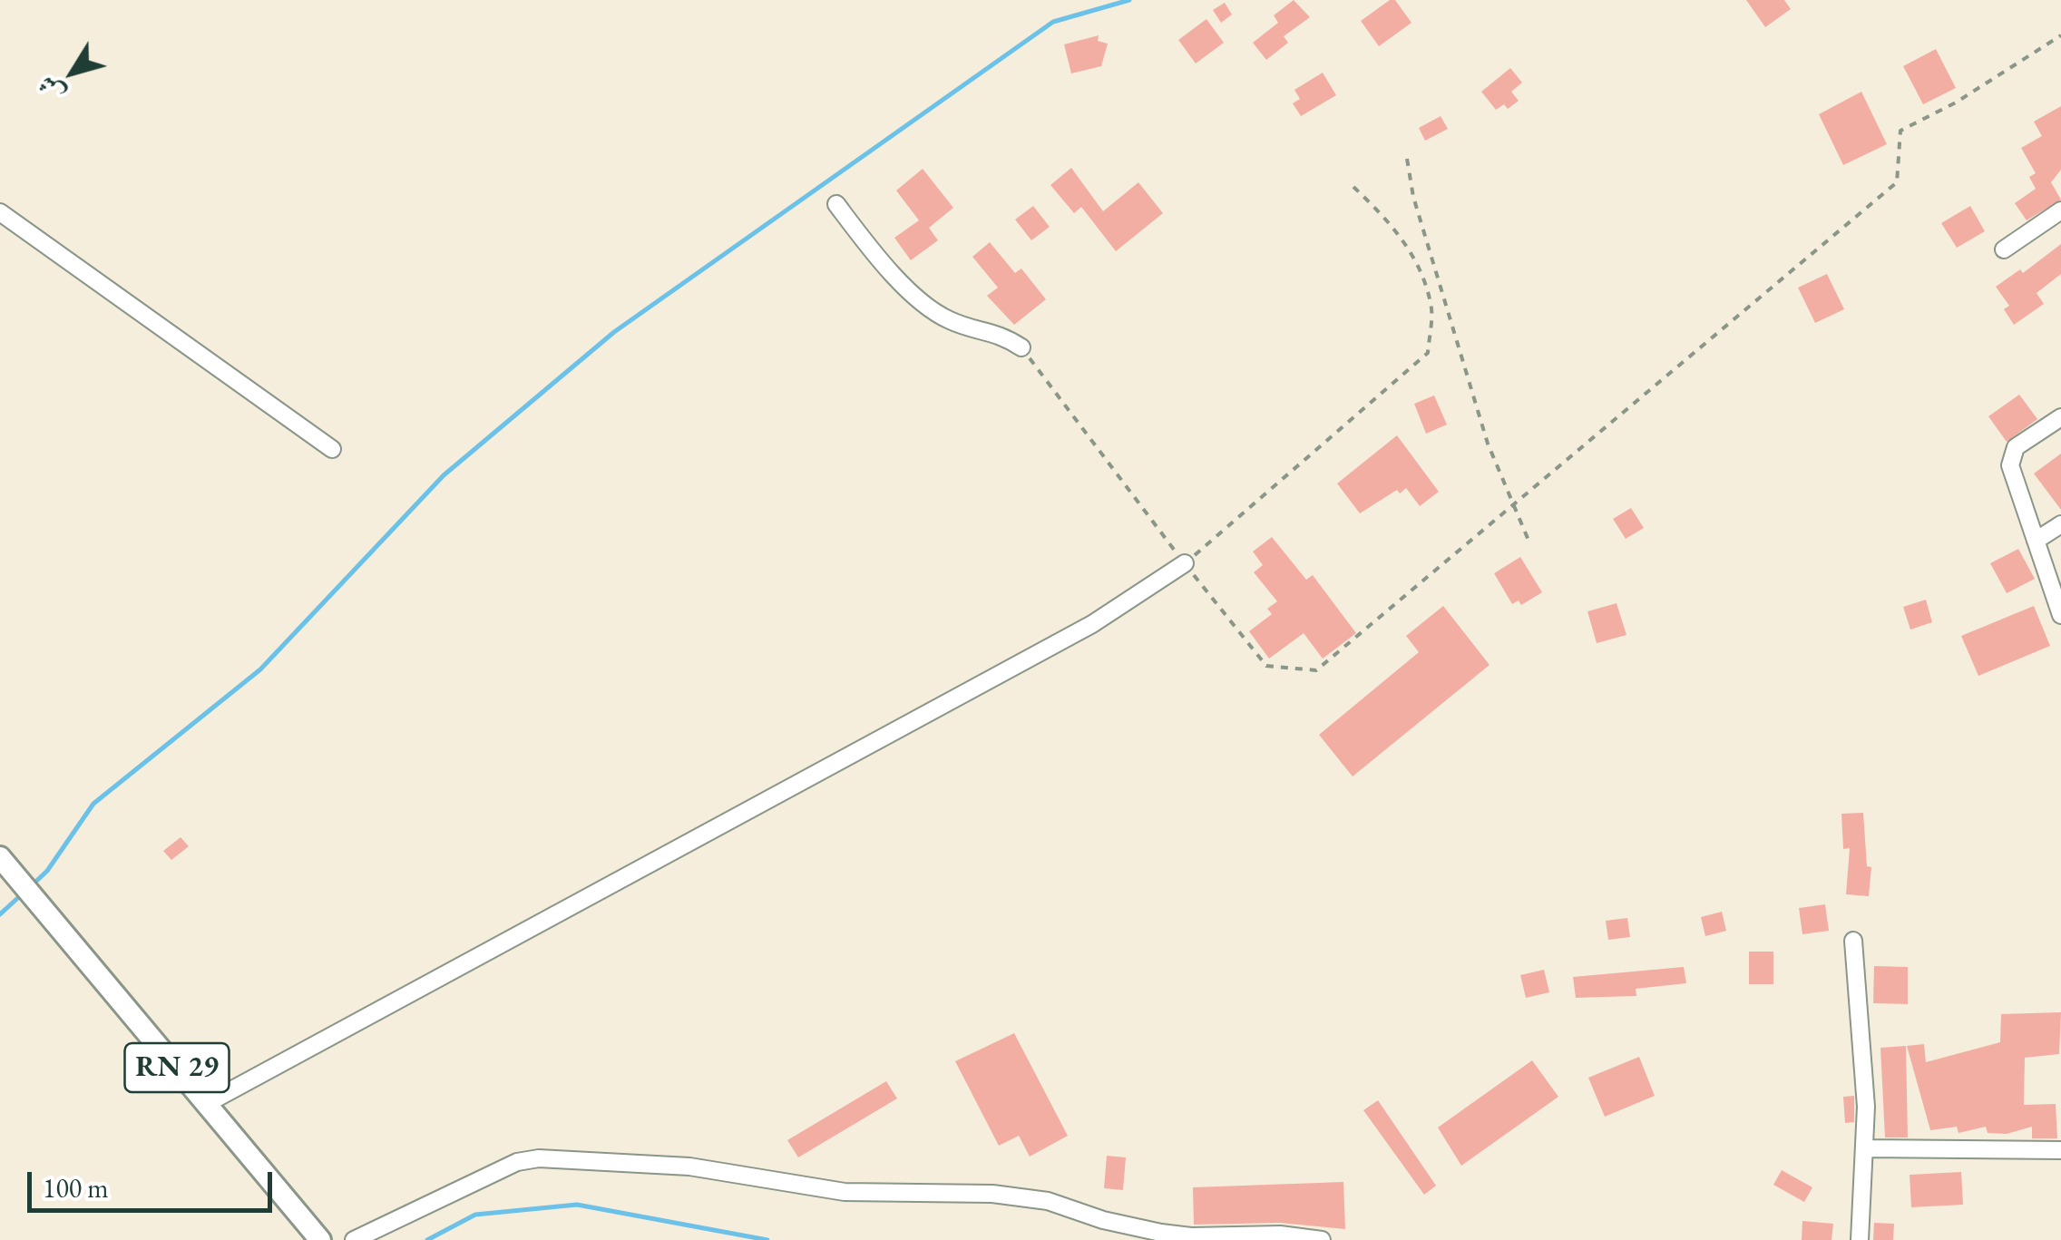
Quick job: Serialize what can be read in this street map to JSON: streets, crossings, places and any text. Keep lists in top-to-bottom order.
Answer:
{
  "streets": {
    "main road": ["RN 29"]
  },
  "scale_bar": "100 m",
  "north": "bottom left"
}
